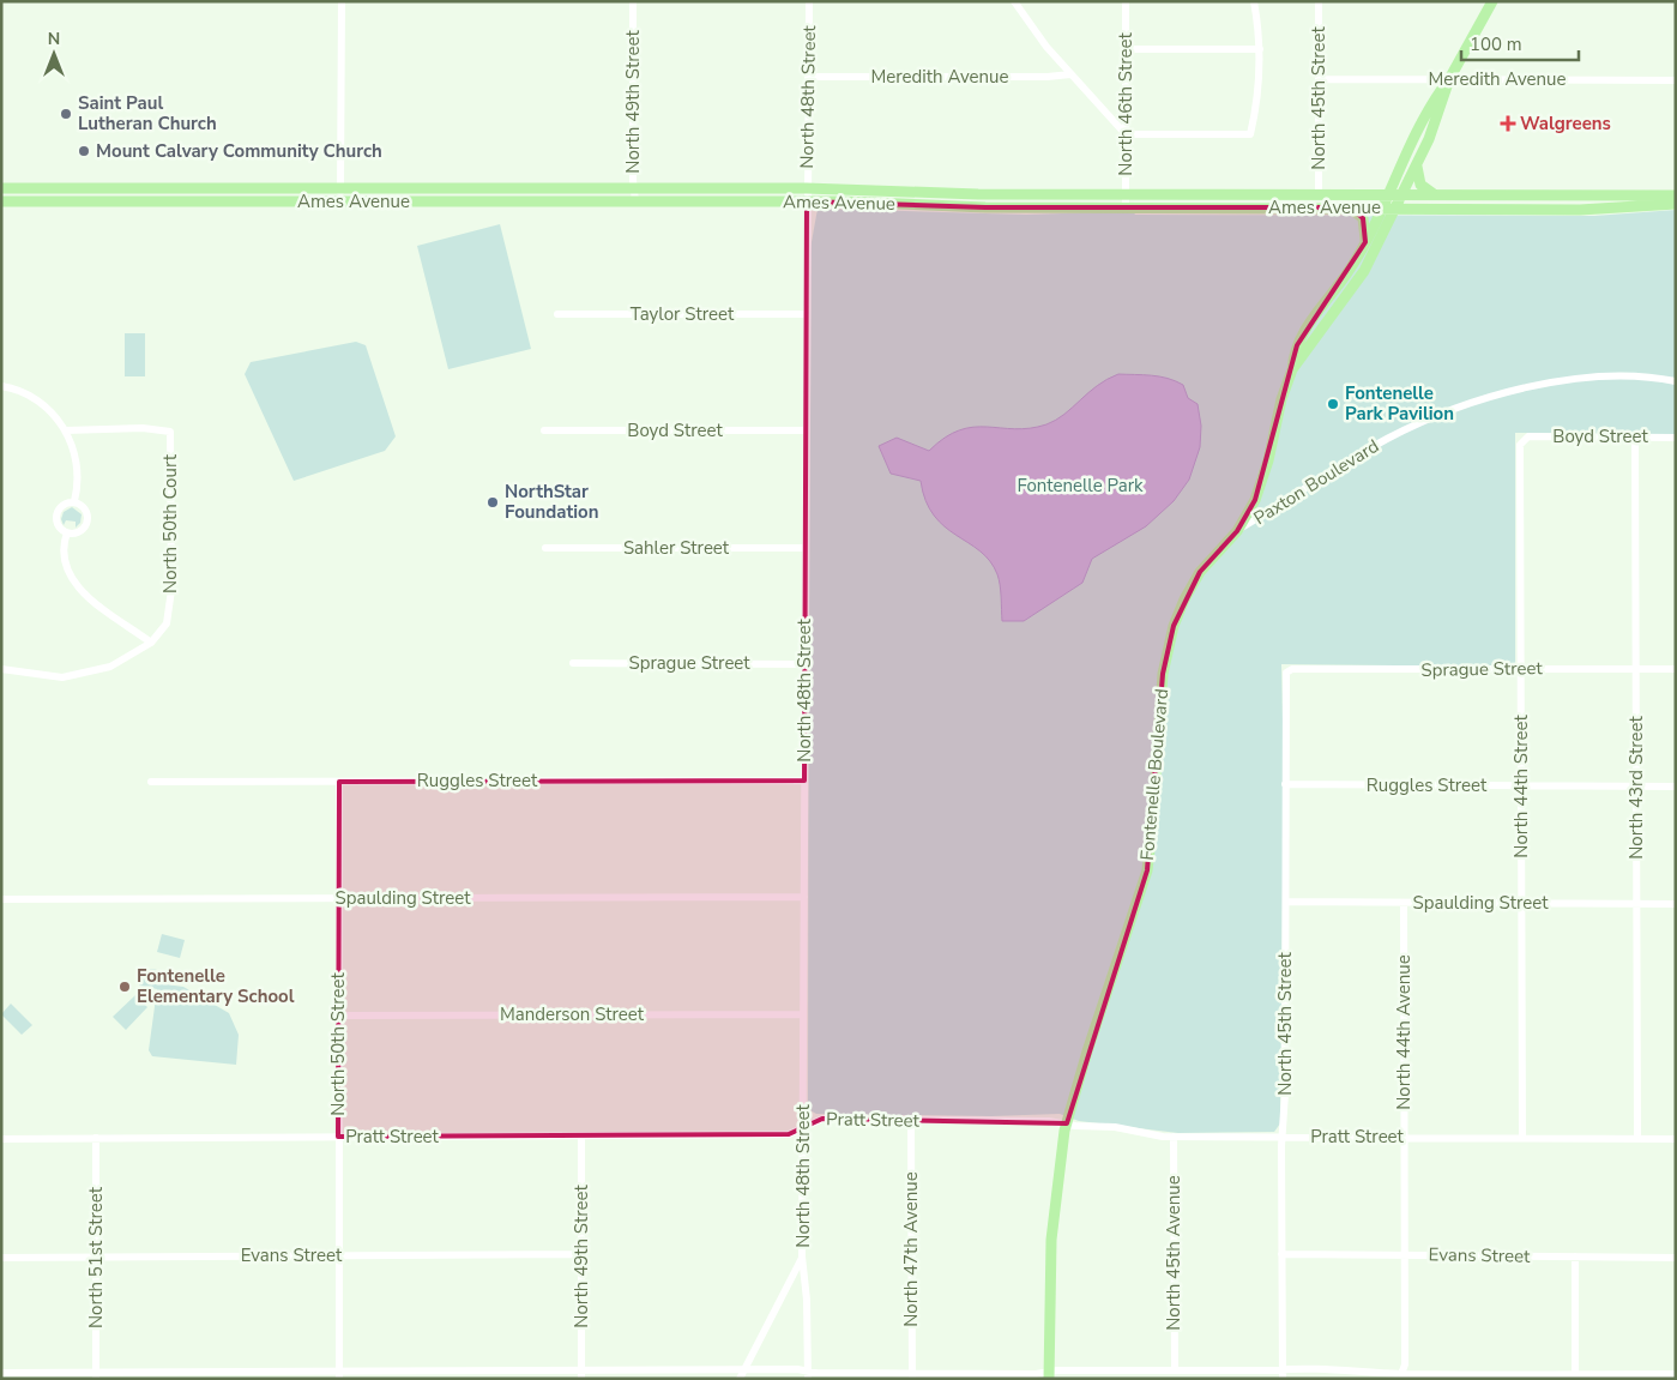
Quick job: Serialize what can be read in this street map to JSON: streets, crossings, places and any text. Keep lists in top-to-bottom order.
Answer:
{
  "streets": {
    "main road": ["Ames Avenue", "Fontenelle Boulevard"],
    "street": [
      "Meredith Avenue",
      "North 48th Street",
      "North 45th Street",
      "North 49th Street",
      "North 46th Street",
      "Taylor Street",
      "Boyd Street",
      "Paxton Boulevard",
      "North 50th Court",
      "Sahler Street",
      "Sprague Street",
      "Ruggles Street",
      "North 44th Street",
      "North 43rd Street",
      "Spaulding Street",
      "Manderson Street",
      "North 44th Avenue",
      "North 50th Street",
      "Pratt Street",
      "North 47th Avenue",
      "North 45th Avenue",
      "Evans Street",
      "North 51st Street"
    ]
  },
  "crossings": [
    ["Meredith Avenue", "North 48th Street"],
    ["Meredith Avenue", "North 45th Street"],
    ["Meredith Avenue", "Fontenelle Boulevard"],
    ["North 48th Street", "Ames Avenue"],
    ["North 48th Street", "Taylor Street"],
    ["North 48th Street", "Boyd Street"],
    ["North 48th Street", "Sahler Street"],
    ["North 48th Street", "Sprague Street"],
    ["North 48th Street", "Ruggles Street"],
    ["North 48th Street", "Spaulding Street"],
    ["North 48th Street", "Manderson Street"],
    ["North 48th Street", "Pratt Street"],
    ["North 45th Street", "Ames Avenue"],
    ["North 45th Street", "Sprague Street"],
    ["North 45th Street", "Ruggles Street"],
    ["North 45th Street", "Spaulding Street"],
    ["North 45th Street", "Pratt Street"],
    ["North 45th Street", "Evans Street"],
    ["North 49th Street", "Ames Avenue"],
    ["North 49th Street", "Pratt Street"],
    ["North 49th Street", "Evans Street"],
    ["North 46th Street", "Ames Avenue"],
    ["Ames Avenue", "Fontenelle Boulevard"],
    ["Boyd Street", "North 44th Street"],
    ["Boyd Street", "North 43rd Street"],
    ["Paxton Boulevard", "Fontenelle Boulevard"],
    ["Sprague Street", "North 44th Street"],
    ["Sprague Street", "North 43rd Street"],
    ["Fontenelle Boulevard", "Pratt Street"],
    ["Ruggles Street", "North 44th Street"],
    ["Ruggles Street", "North 43rd Street"],
    ["Ruggles Street", "North 50th Street"],
    ["North 44th Street", "Spaulding Street"],
    ["North 44th Street", "Pratt Street"],
    ["North 43rd Street", "Spaulding Street"],
    ["North 43rd Street", "Pratt Street"],
    ["Spaulding Street", "North 44th Avenue"],
    ["Spaulding Street", "North 50th Street"],
    ["Manderson Street", "North 50th Street"],
    ["North 44th Avenue", "Pratt Street"],
    ["North 44th Avenue", "Evans Street"],
    ["North 50th Street", "Pratt Street"],
    ["North 50th Street", "Evans Street"],
    ["Pratt Street", "North 47th Avenue"],
    ["Pratt Street", "North 45th Avenue"],
    ["Pratt Street", "North 51st Street"],
    ["Evans Street", "North 51st Street"]
  ],
  "parks": ["Fontenelle Park"],
  "places": {
    "other": [
      "Saint Paul Lutheran Church",
      "Mount Calvary Community Church",
      "Fontenelle Park Pavilion",
      "NorthStar Foundation",
      "Fontenelle Elementary School"
    ],
    "health": ["Walgreens"]
  },
  "scale_bar": "100 m",
  "north": "top"
}
